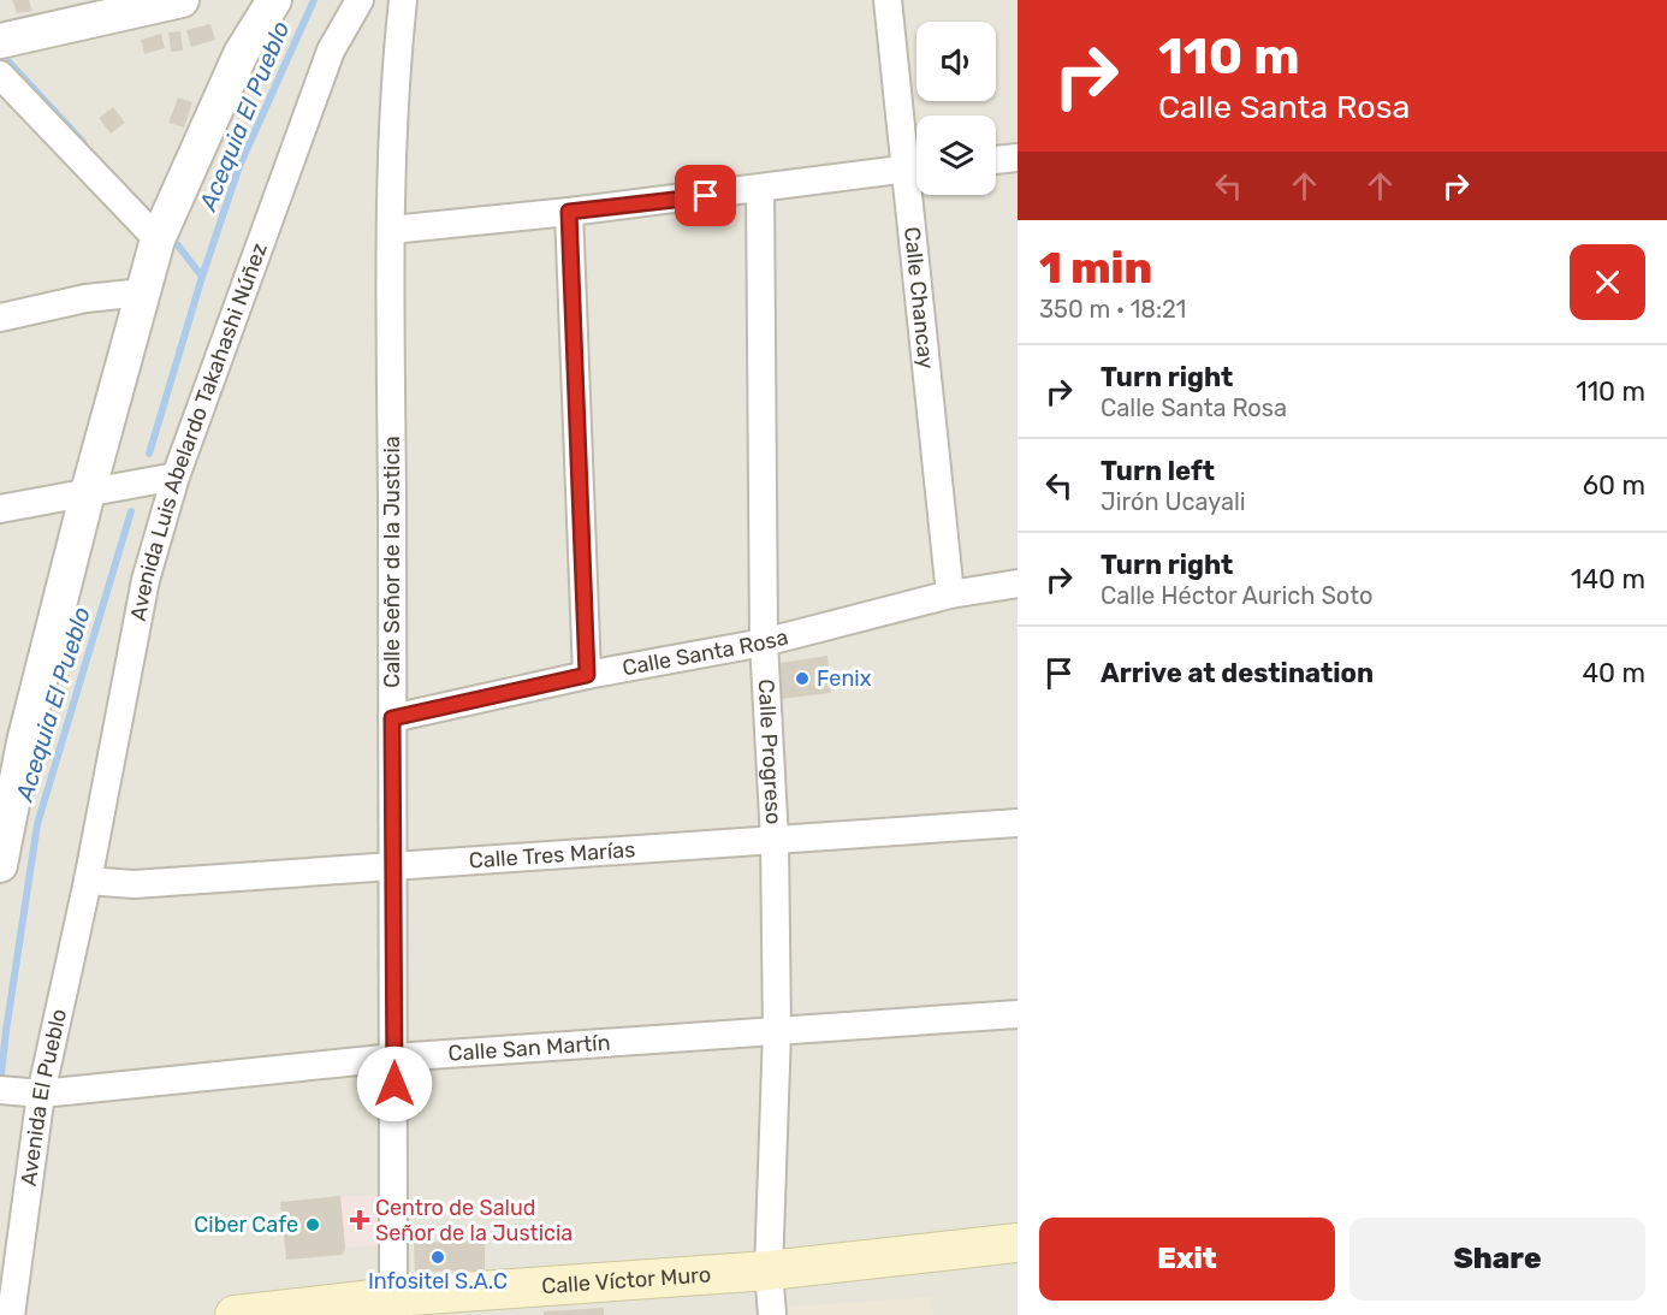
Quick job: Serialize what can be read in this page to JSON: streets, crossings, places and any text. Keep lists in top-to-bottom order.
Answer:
{
  "streets": {
    "main road": ["Calle Víctor Muro"],
    "street": [
      "Calle Chancay",
      "Avenida Luis Abelardo Takahashi Núñez",
      "Calle Señor de la Justicia",
      "Calle Santa Rosa",
      "Calle Progreso",
      "Calle Tres Marías",
      "Calle San Martín",
      "Avenida El Pueblo"
    ]
  },
  "crossings": [
    ["Calle Chancay", "Calle Santa Rosa"],
    ["Avenida Luis Abelardo Takahashi Núñez", "Calle Tres Marías"],
    ["Avenida Luis Abelardo Takahashi Núñez", "Avenida El Pueblo"],
    ["Calle Señor de la Justicia", "Calle Santa Rosa"],
    ["Calle Señor de la Justicia", "Calle Tres Marías"],
    ["Calle Señor de la Justicia", "Calle San Martín"],
    ["Calle Señor de la Justicia", "Calle Víctor Muro"],
    ["Calle Santa Rosa", "Calle Progreso"],
    ["Calle Progreso", "Calle Tres Marías"],
    ["Calle Progreso", "Calle San Martín"],
    ["Calle Progreso", "Calle Víctor Muro"],
    ["Calle Tres Marías", "Avenida El Pueblo"],
    ["Calle San Martín", "Avenida El Pueblo"]
  ],
  "water": ["Acequia El Pueblo"],
  "places": {
    "other": ["Fenix", "Ciber Cafe", "Infositel S.A.C"],
    "health": ["Centro de Salud Señor de la Justicia"]
  },
  "page": {
    "turn": ["110 m", "Calle Santa Rosa"],
    "heading": ["1 min", "350 m · 18:21"],
    "list": [
      {
        "name": "Turn right",
        "note": "Calle Santa Rosa",
        "value": "110 m"
      },
      {
        "name": "Turn left",
        "note": "Jirón Ucayali",
        "value": "60 m"
      },
      {
        "name": "Turn right",
        "note": "Calle Héctor Aurich Soto",
        "value": "140 m"
      },
      {
        "name": "Arrive at destination",
        "value": "40 m"
      }
    ],
    "buttons": ["Exit", "Share"]
  }
}
